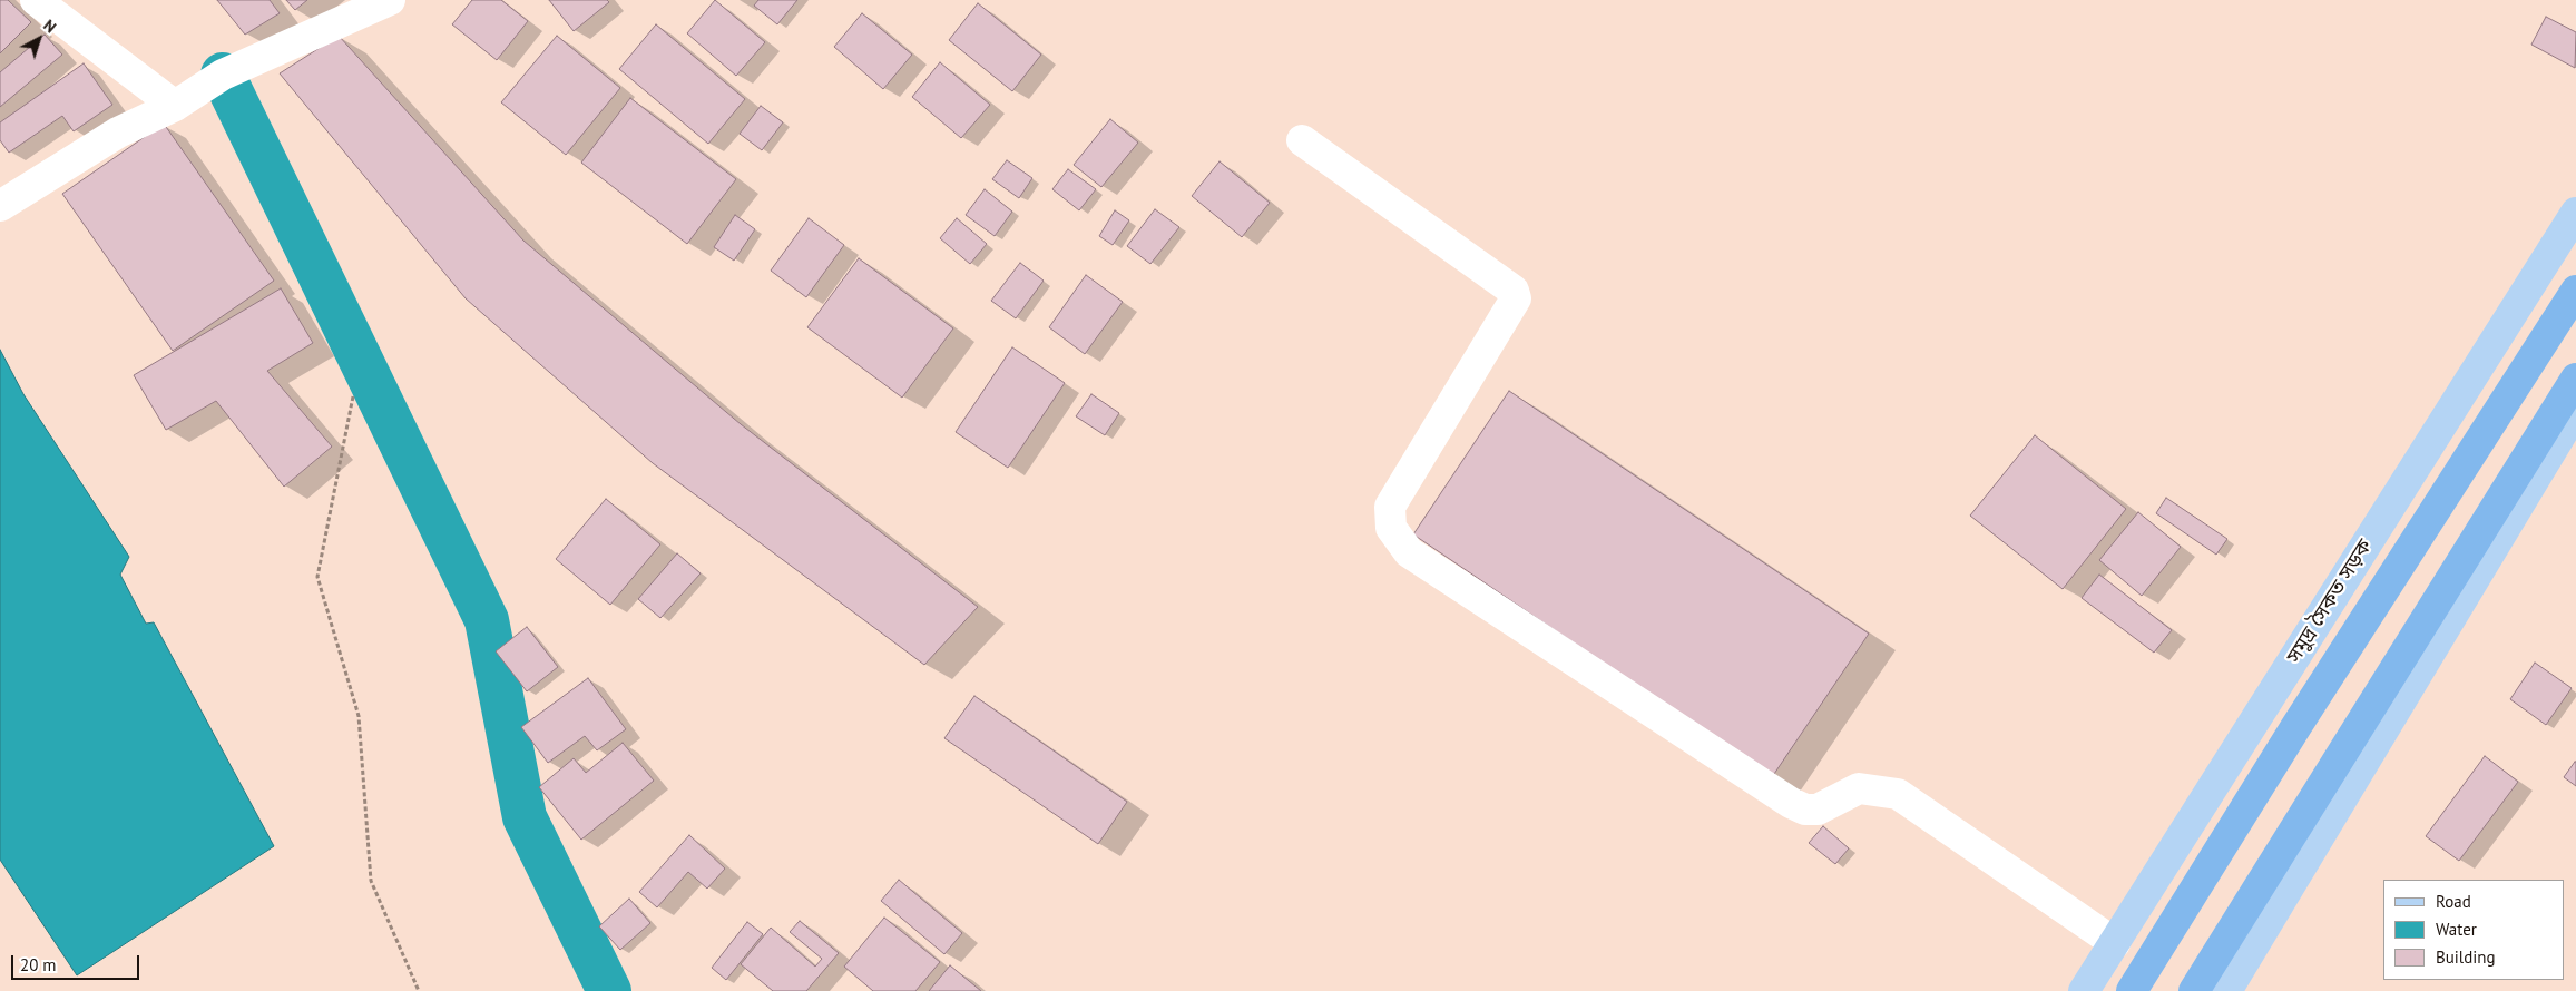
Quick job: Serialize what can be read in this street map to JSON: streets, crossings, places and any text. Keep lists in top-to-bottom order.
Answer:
{
  "streets": {
    "main road": ["সমুদ্র সৈকত সড়ক"]
  },
  "legend": ["Road", "Water", "Building"],
  "scale_bar": "20 m",
  "north": "top right"
}
